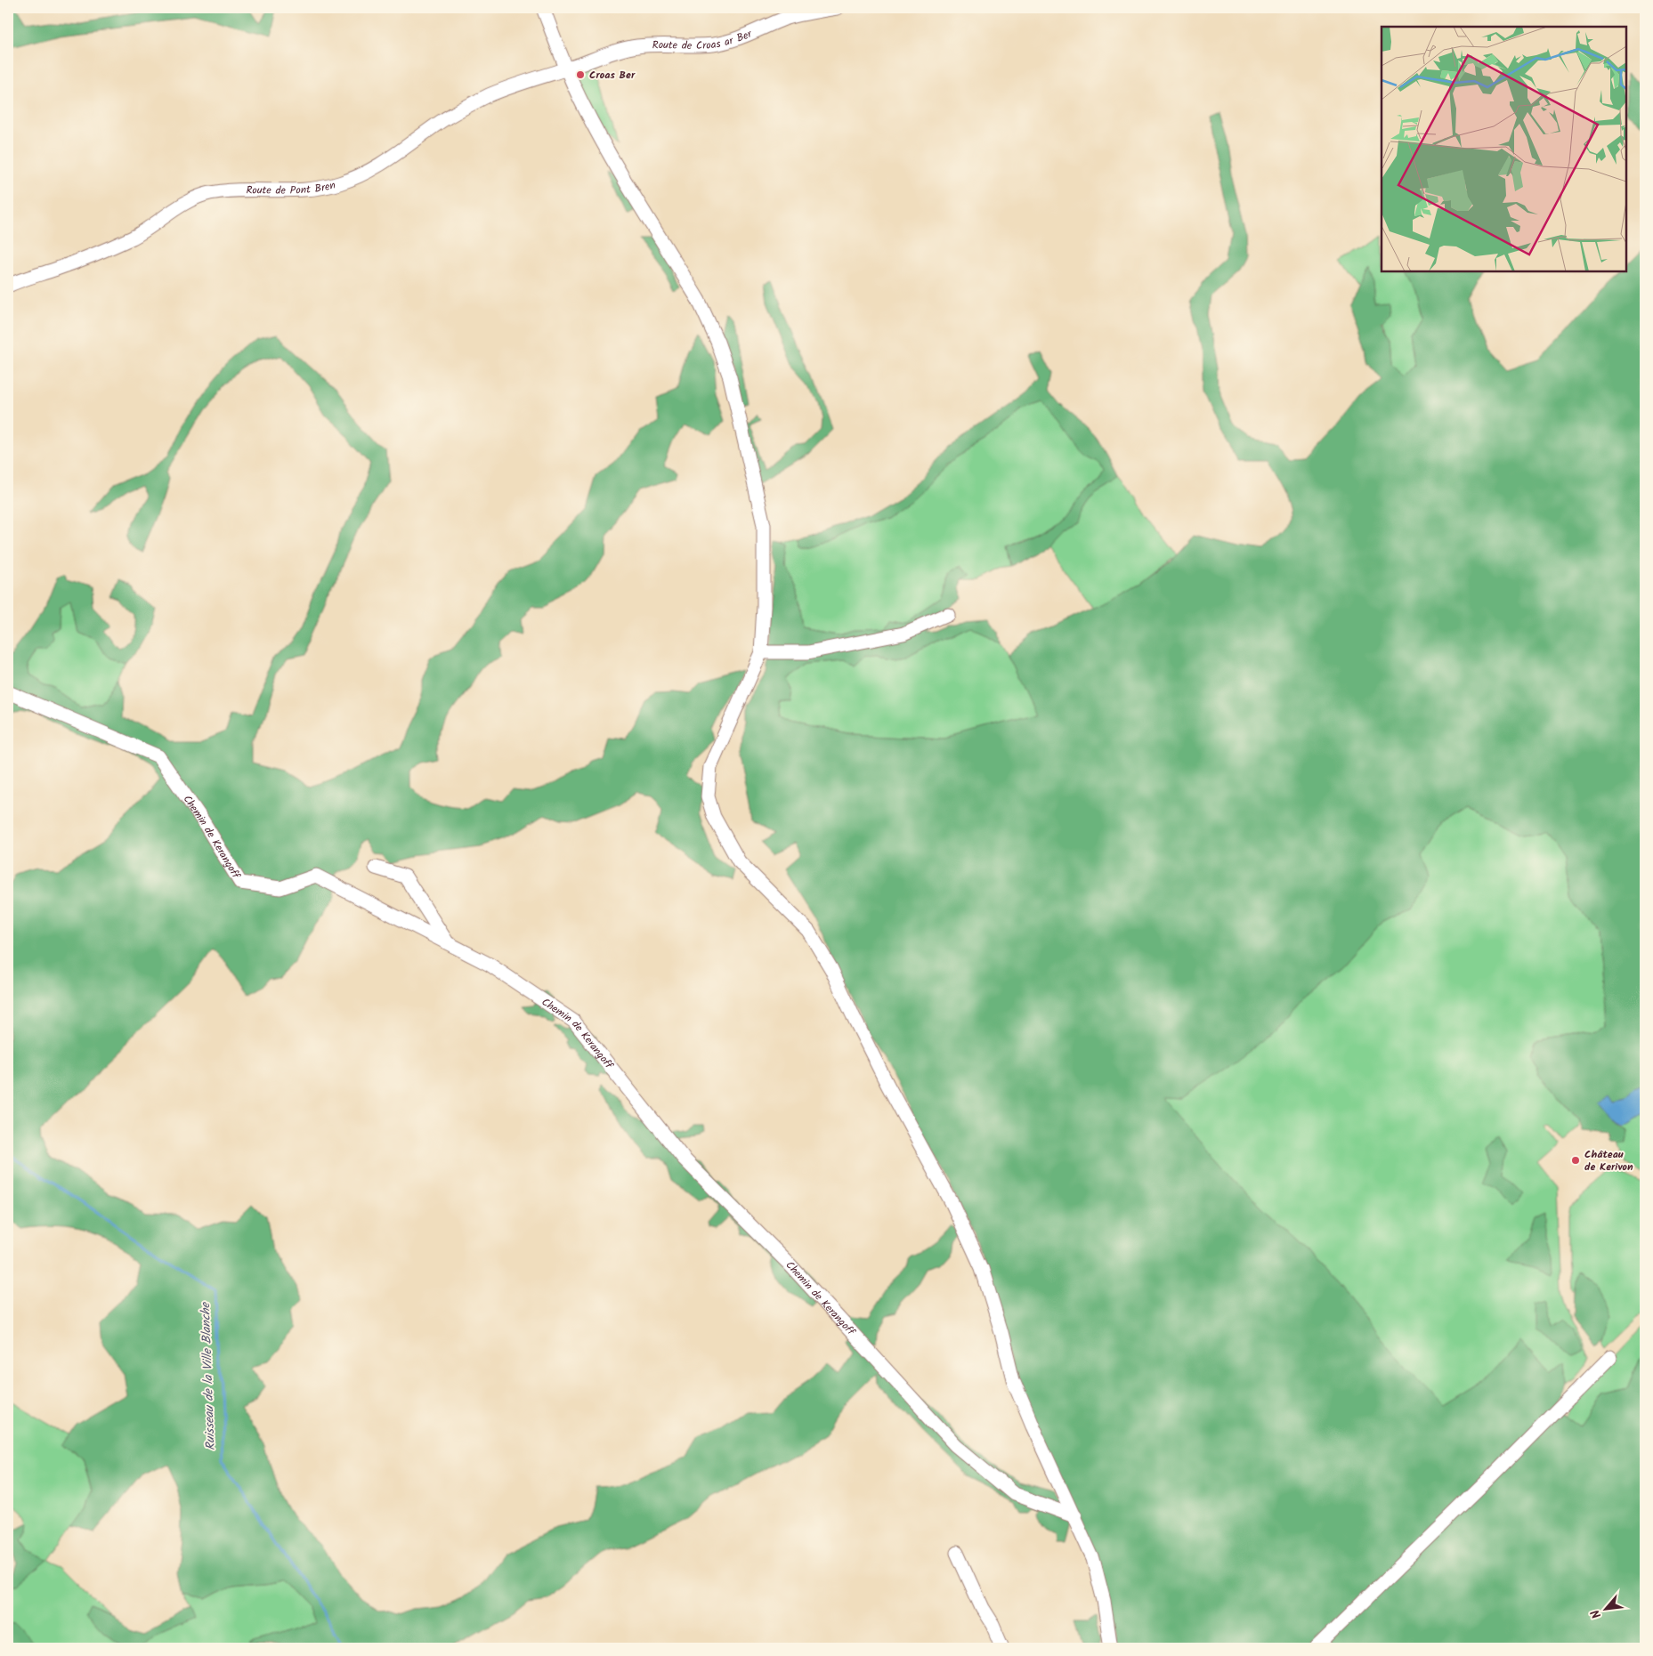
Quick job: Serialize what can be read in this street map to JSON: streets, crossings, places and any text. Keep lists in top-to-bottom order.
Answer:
{
  "streets": {
    "street": ["Route de Croas ar Ber", "Route de Pont Bren", "Chemin de Kerangoff"]
  },
  "crossings": [
    ["Route de Croas ar Ber", "Route de Pont Bren"]
  ],
  "water": ["Ruisseau de la Ville Blanche"],
  "places": ["Croas Ber", "Château de Kerivon"],
  "north": "bottom left"
}
